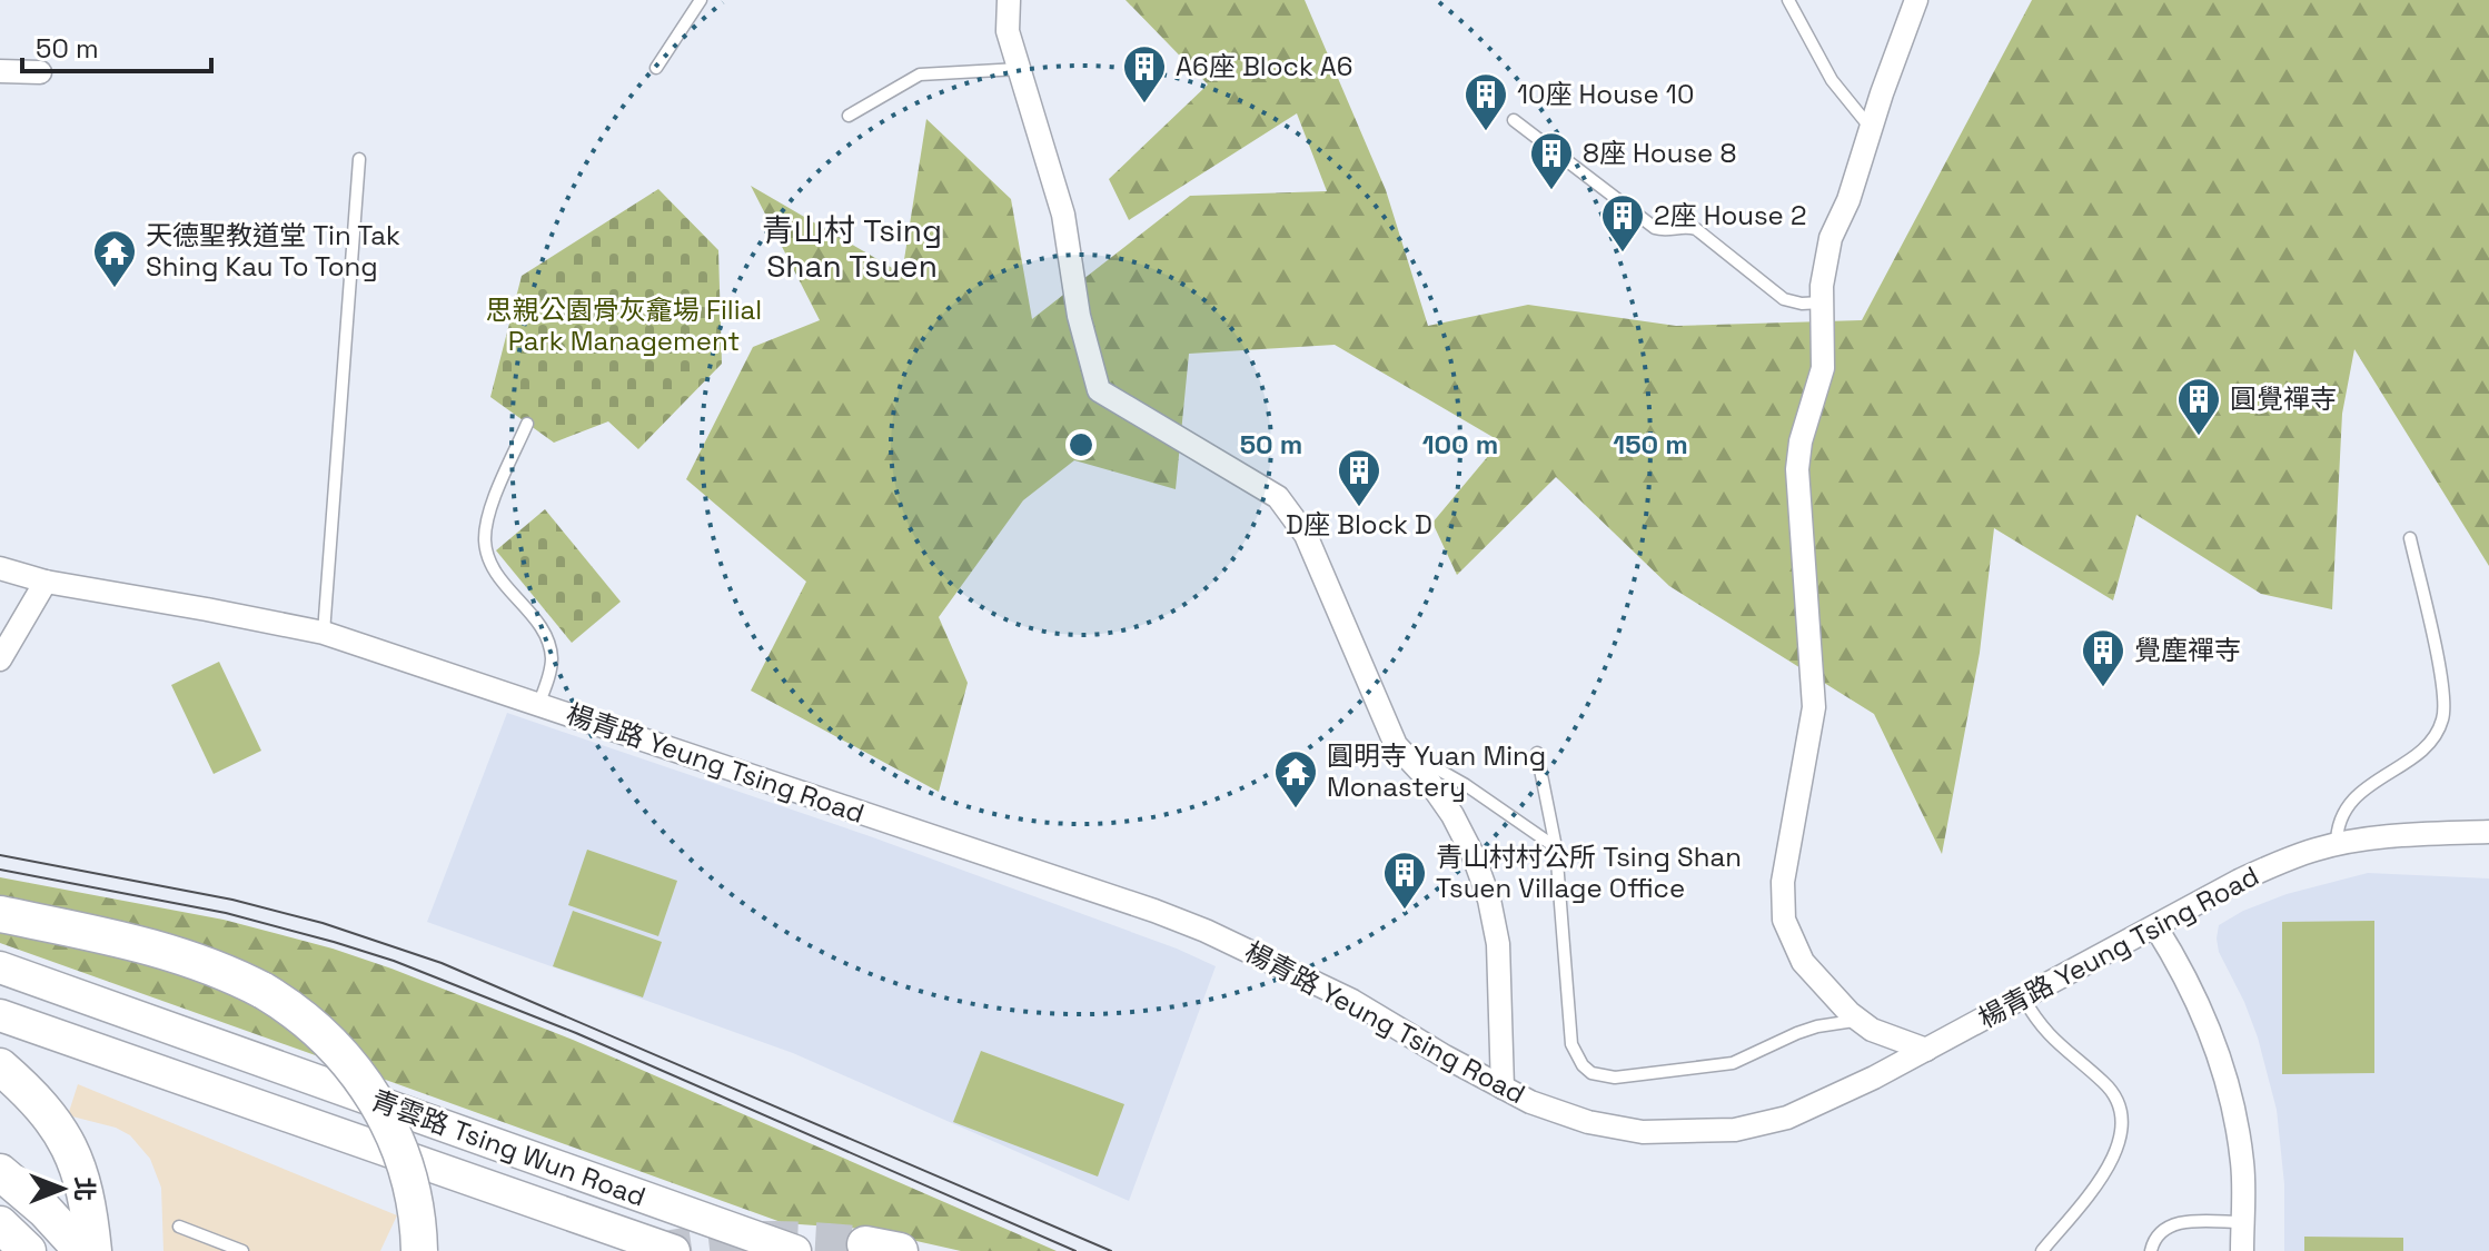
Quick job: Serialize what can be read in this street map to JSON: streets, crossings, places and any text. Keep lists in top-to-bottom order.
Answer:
{
  "streets": {
    "main road": ["青雲路 Tsing Wun Road"],
    "street": ["楊青路 Yeung Tsing Road"]
  },
  "districts": ["青山村 Tsing Shan Tsuen"],
  "parks": ["思親公園骨灰龕場 Filial Park Management"],
  "places": {
    "building": [
      "A6座 Block A6",
      "10座 House 10",
      "8座 House 8",
      "2座 House 2",
      "圓覺禪寺",
      "D座 Block D",
      "覺塵禪寺",
      "青山村村公所 Tsing Shan Tsuen Village Office"
    ],
    "temple": ["天德聖教道堂 Tin Tak Shing Kau To Tong", "圓明寺 Yuan Ming Monastery"]
  },
  "scale_bar": "50 m",
  "north": "right",
  "rings": ["50 m", "100 m", "150 m"]
}
